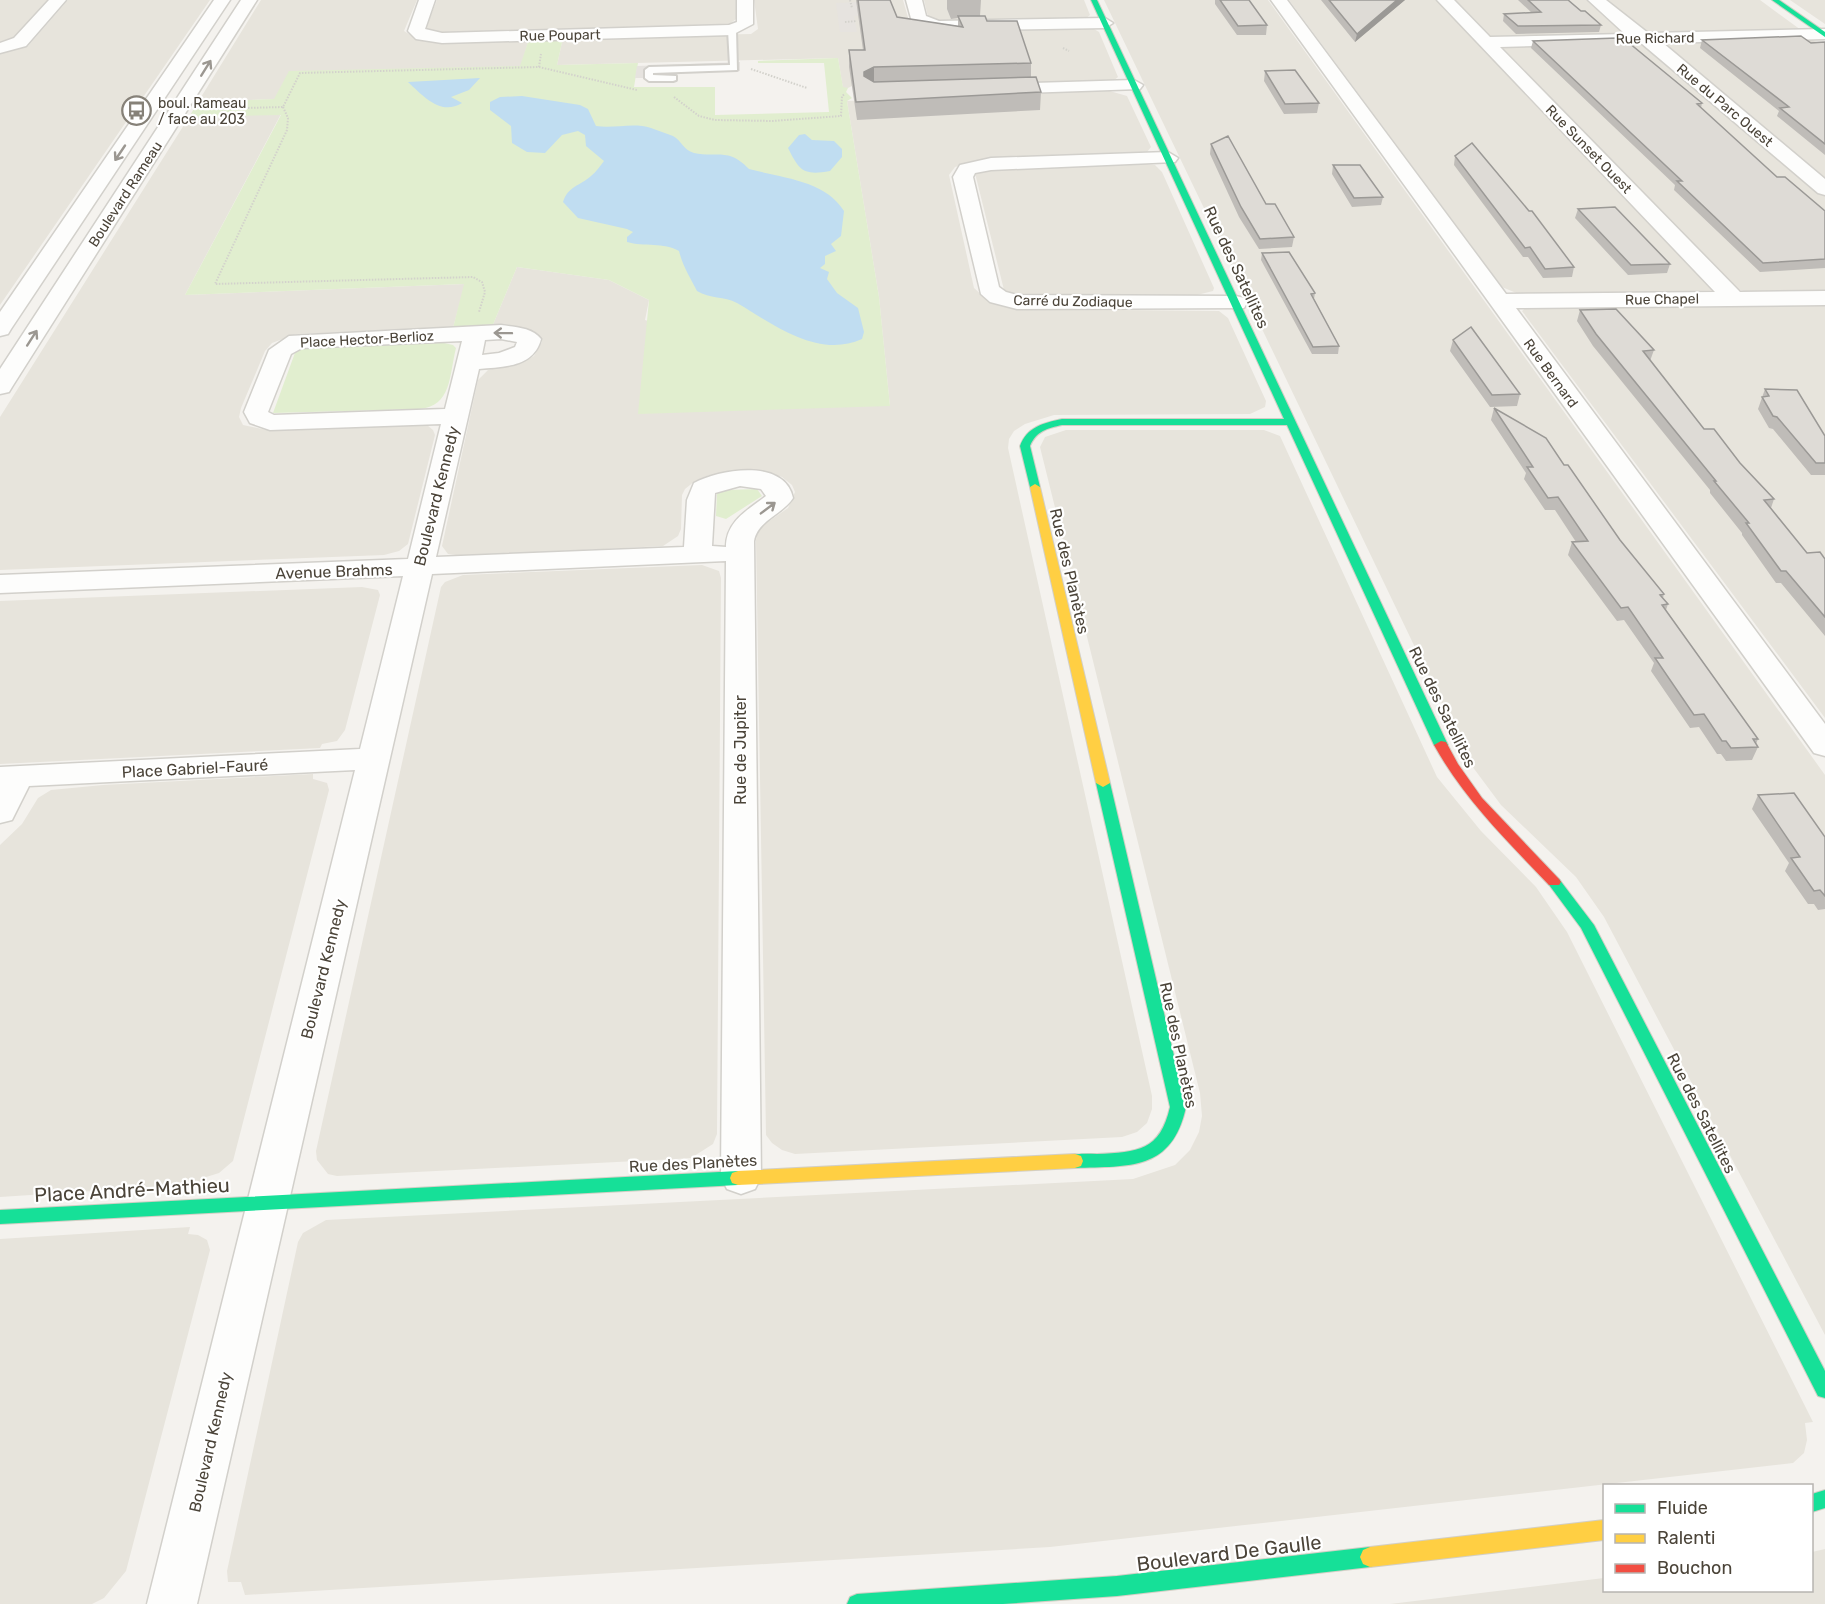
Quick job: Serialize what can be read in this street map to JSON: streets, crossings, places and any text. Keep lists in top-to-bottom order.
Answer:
{
  "streets": {
    "street": [
      "Rue Poupart",
      "Rue Richard",
      "Rue du Parc Ouest",
      "Rue Sunset Ouest",
      "Boulevard Rameau",
      "Rue des Satellites",
      "Rue Chapel",
      "Carré du Zodiaque",
      "Place Hector-Berlioz",
      "Rue Bernard",
      "Boulevard Kennedy",
      "Avenue Brahms",
      "Rue des Planètes",
      "Rue de Jupiter",
      "Place Gabriel-Fauré",
      "Place André-Mathieu",
      "Boulevard De Gaulle"
    ]
  },
  "crossings": [
    ["Rue Richard", "Rue du Parc Ouest"],
    ["Rue Richard", "Rue Sunset Ouest"],
    ["Rue Sunset Ouest", "Rue Chapel"],
    ["Rue des Satellites", "Carré du Zodiaque"],
    ["Rue des Satellites", "Rue des Planètes"],
    ["Rue Chapel", "Rue Bernard"],
    ["Place Hector-Berlioz", "Boulevard Kennedy"],
    ["Boulevard Kennedy", "Avenue Brahms"],
    ["Boulevard Kennedy", "Rue des Planètes"],
    ["Boulevard Kennedy", "Place Gabriel-Fauré"],
    ["Boulevard Kennedy", "Place André-Mathieu"],
    ["Avenue Brahms", "Rue de Jupiter"],
    ["Rue des Planètes", "Rue de Jupiter"],
    ["Rue des Planètes", "Place André-Mathieu"]
  ],
  "places": {
    "bus stop": ["boul. Rameau / face au 203"]
  },
  "legend": ["Fluide", "Ralenti", "Bouchon"]
}
